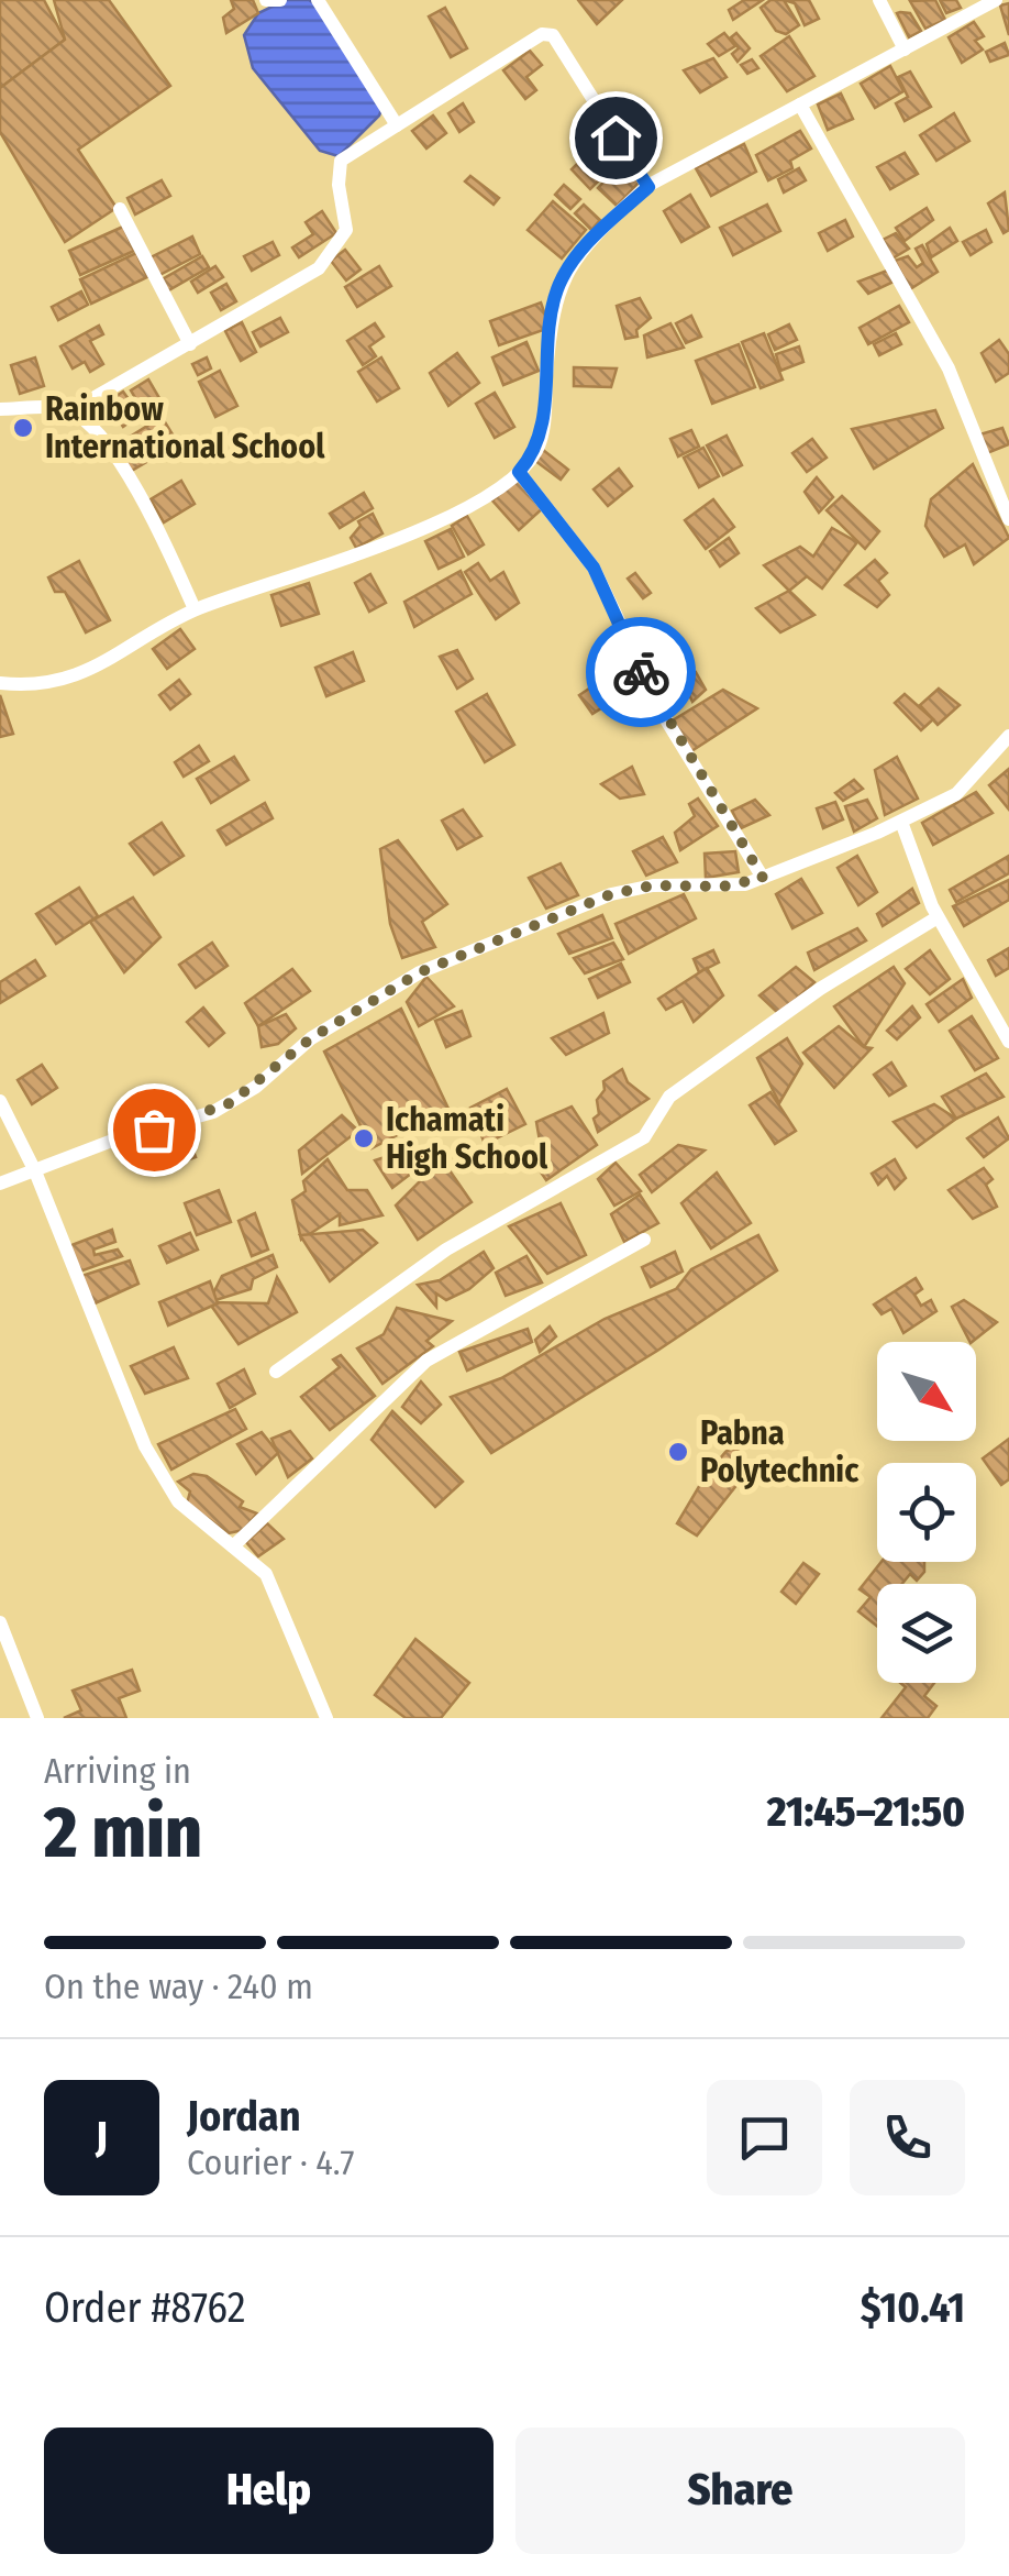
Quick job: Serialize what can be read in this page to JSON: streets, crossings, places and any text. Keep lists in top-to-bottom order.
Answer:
{
  "places": ["Rainbow International School", "Ichamati High School", "Pabna Polytechnic"],
  "north": "bottom right",
  "page": {
    "heading": ["2 min", "Arriving in", "21:45–21:50"],
    "panel": [
      "Jordan",
      "Courier · 4.7",
      "Order #8762",
      "$10.41"
    ],
    "bar": "On the way · 240 m",
    "round": "J",
    "buttons": ["Help", "Share"]
  }
}
